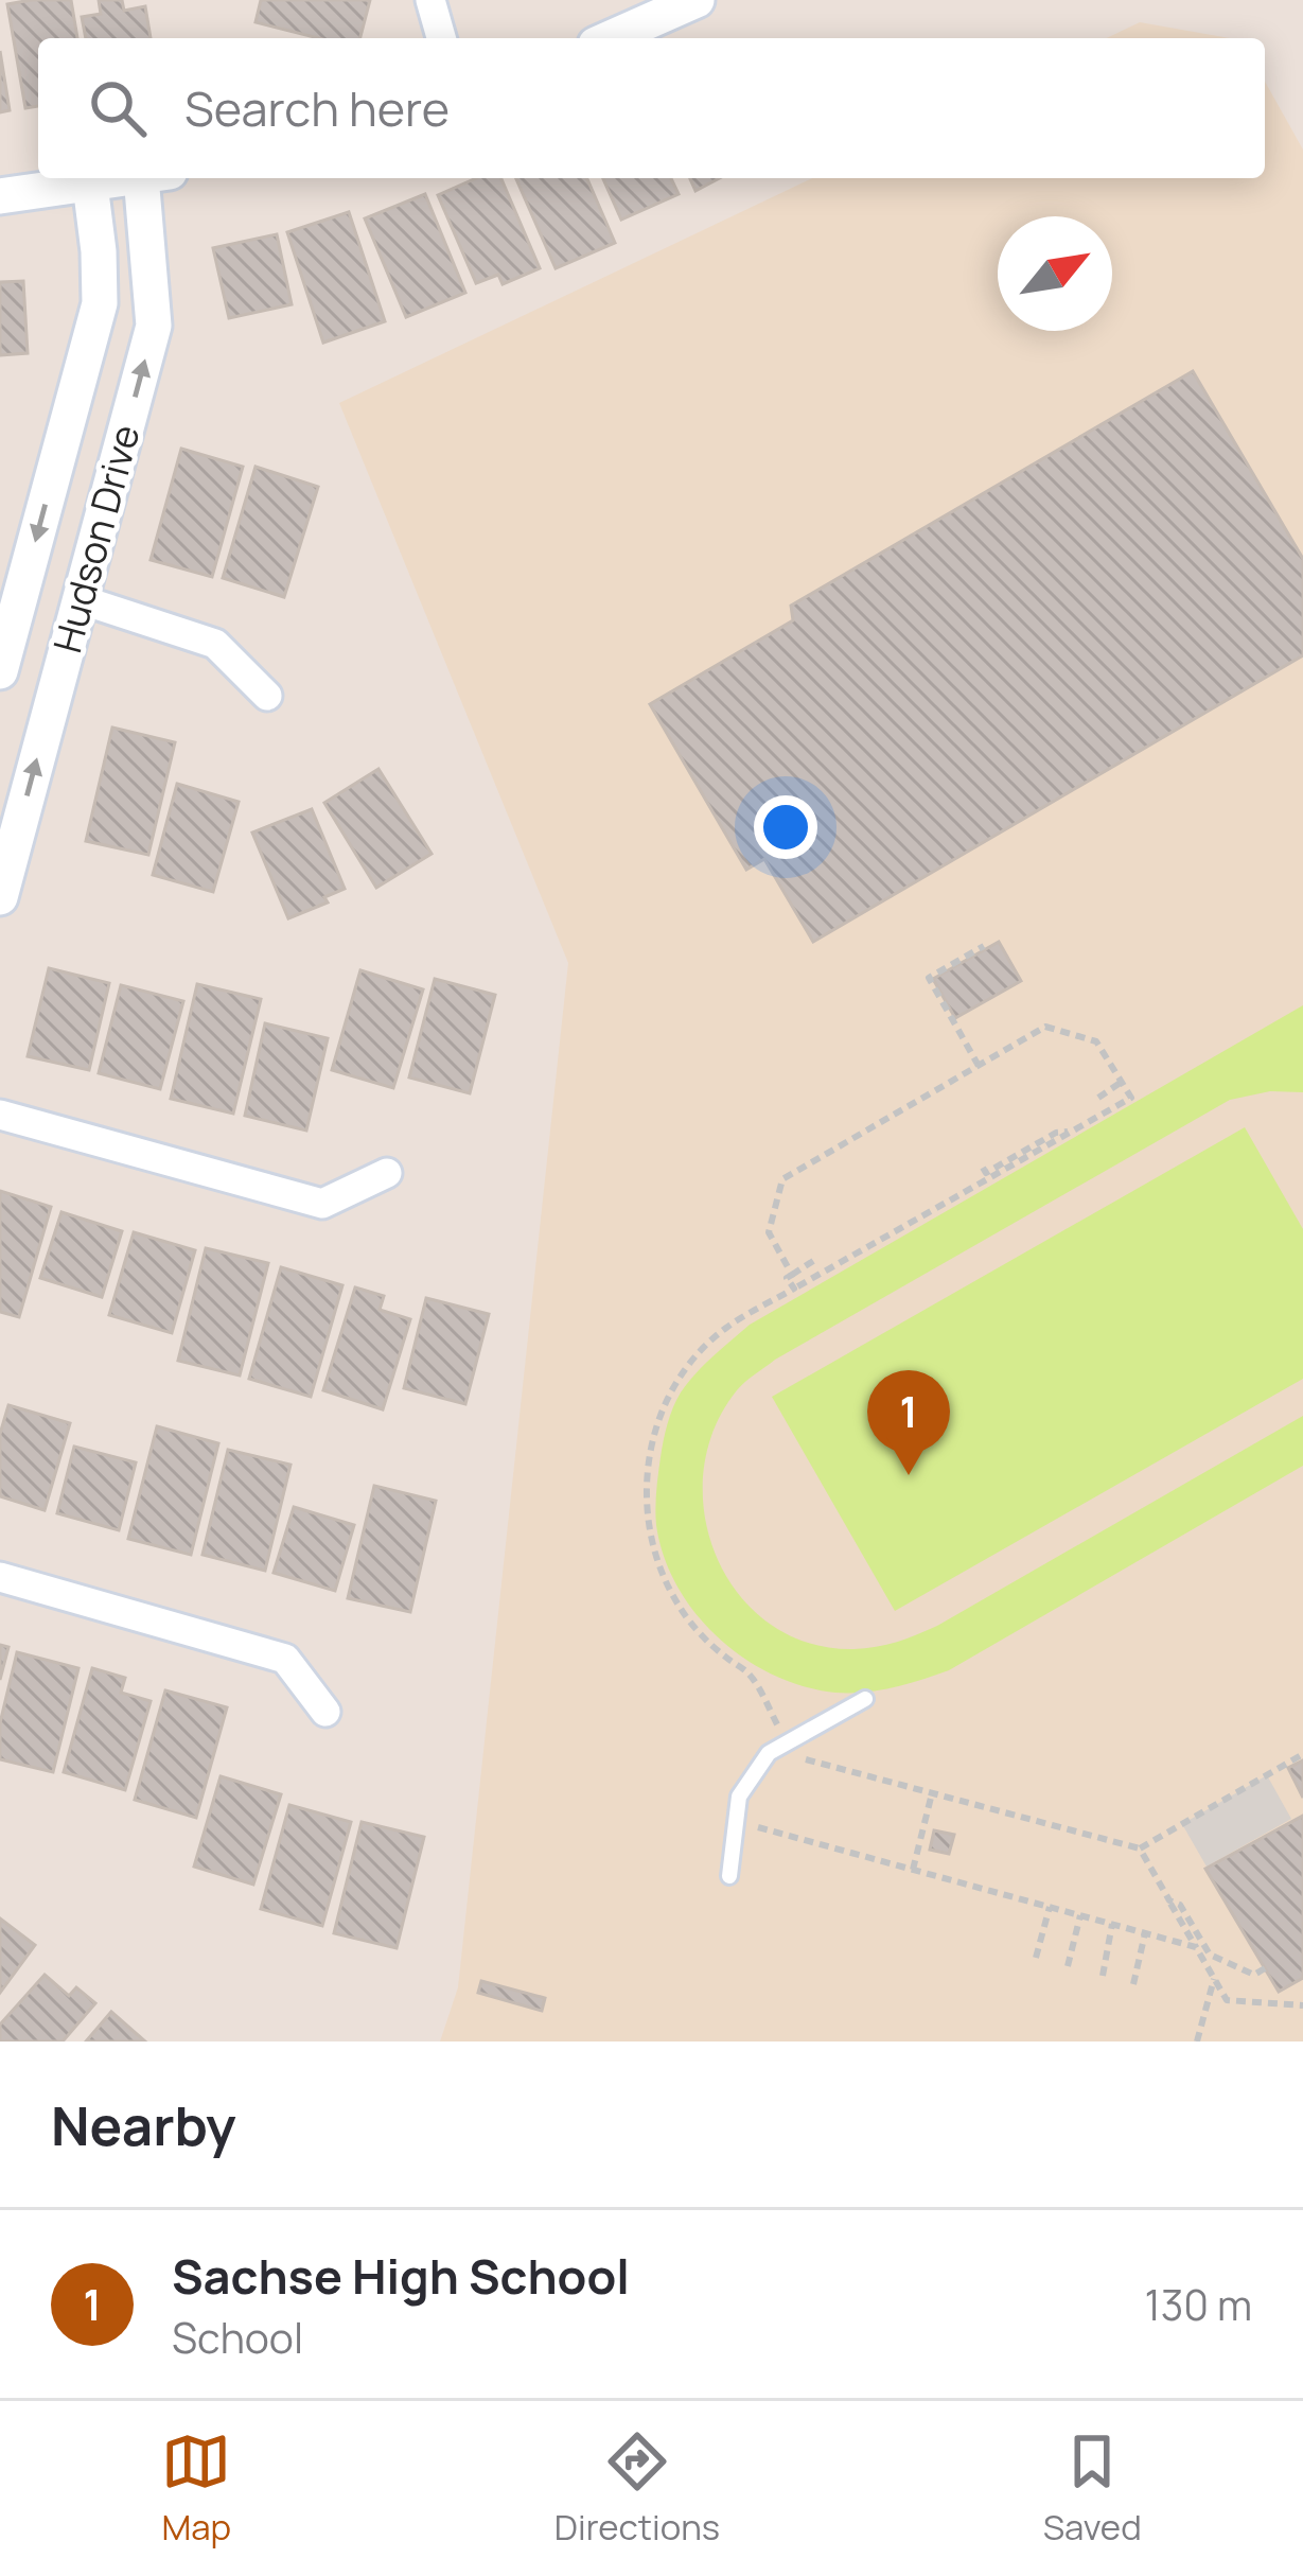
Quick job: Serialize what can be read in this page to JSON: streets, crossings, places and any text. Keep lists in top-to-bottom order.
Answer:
{
  "streets": {
    "street": ["Hudson Drive"]
  },
  "north": "top right",
  "page": {
    "search": "Search here",
    "pins": "1",
    "heading": "Nearby",
    "list": [
      {
        "mark": "1",
        "name": "Sachse High School",
        "note": "School",
        "value": "130 m"
      }
    ],
    "nav": ["Map", "Directions", "Saved"]
  }
}
